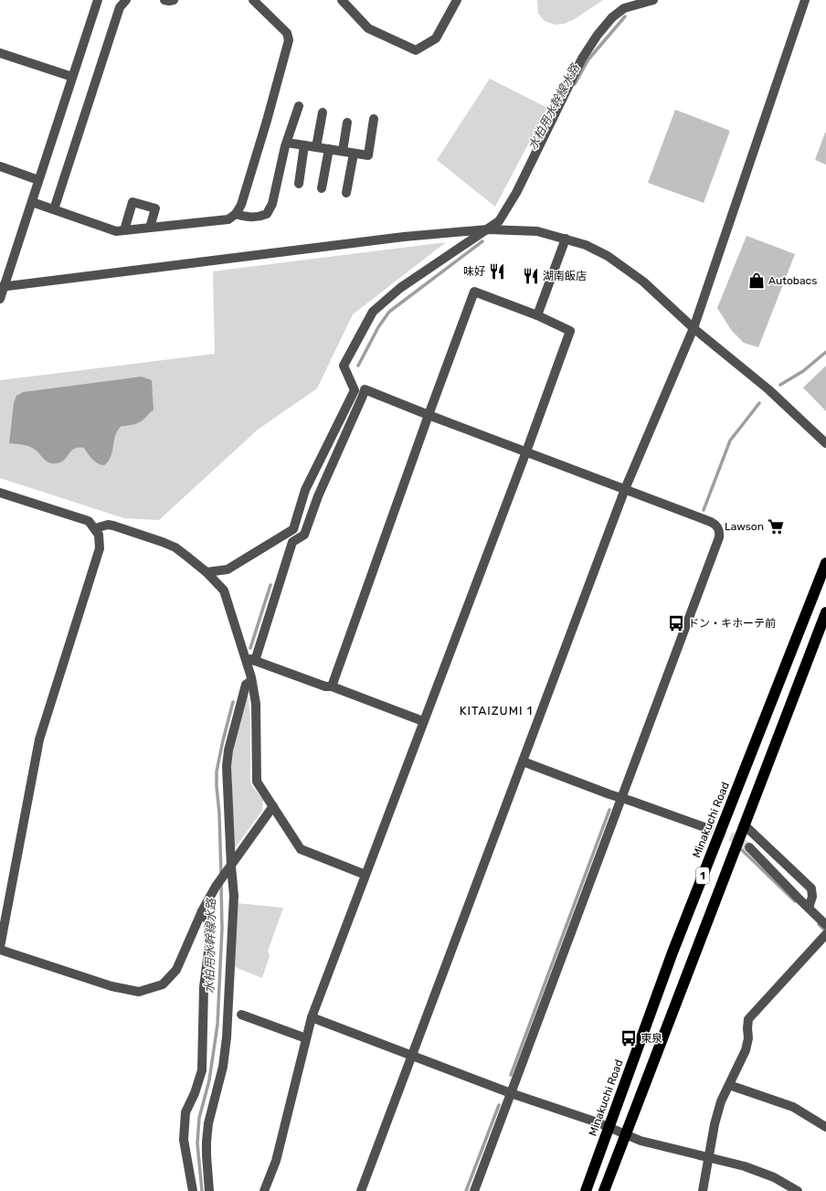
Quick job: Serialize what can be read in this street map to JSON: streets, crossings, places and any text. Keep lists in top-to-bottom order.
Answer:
{
  "streets": {
    "highway": ["Minakuchi Road", "1"]
  },
  "districts": ["KITAIZUMI 1"],
  "water": ["水柏用水幹線水路"],
  "places": {
    "restaurant": ["味好", "湖南飯店"],
    "shop": ["Autobacs"],
    "supermarket": ["Lawson"],
    "bus stop": ["ドン・キホーテ前", "東泉"]
  }
}
